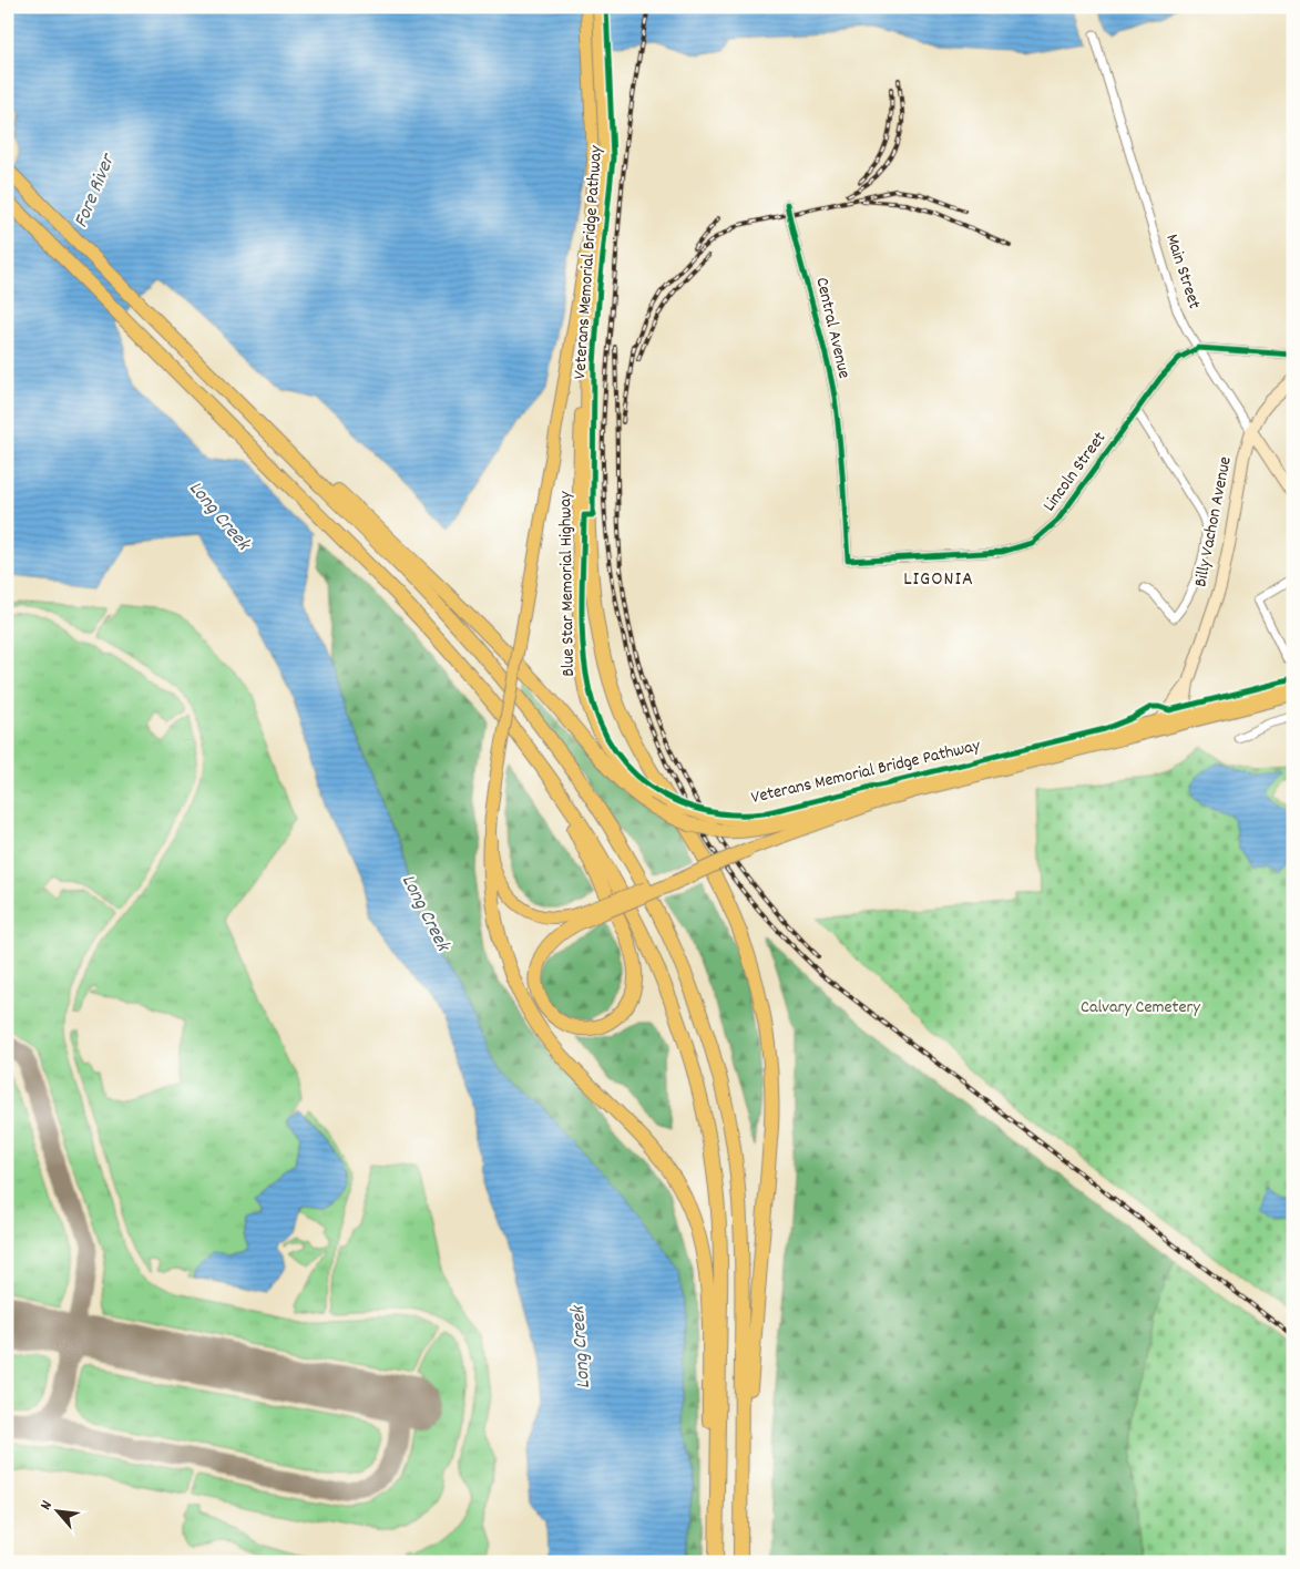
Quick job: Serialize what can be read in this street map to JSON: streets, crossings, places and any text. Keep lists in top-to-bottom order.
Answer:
{
  "streets": {
    "main road": ["Main Street", "Billy Vachon Avenue", "Blue Star Memorial Highway"],
    "street": ["Central Avenue", "Lincoln Street"],
    "cycle path": ["Veterans Memorial Bridge Pathway"]
  },
  "crossings": [
    ["Main Street", "Lincoln Street"],
    ["Main Street", "Billy Vachon Avenue"],
    ["Central Avenue", "Lincoln Street"],
    ["Billy Vachon Avenue", "Blue Star Memorial Highway"]
  ],
  "districts": ["LIGONIA"],
  "water": ["Fore River", "Long Creek"],
  "parks": ["Calvary Cemetery"],
  "north": "top left"
}
